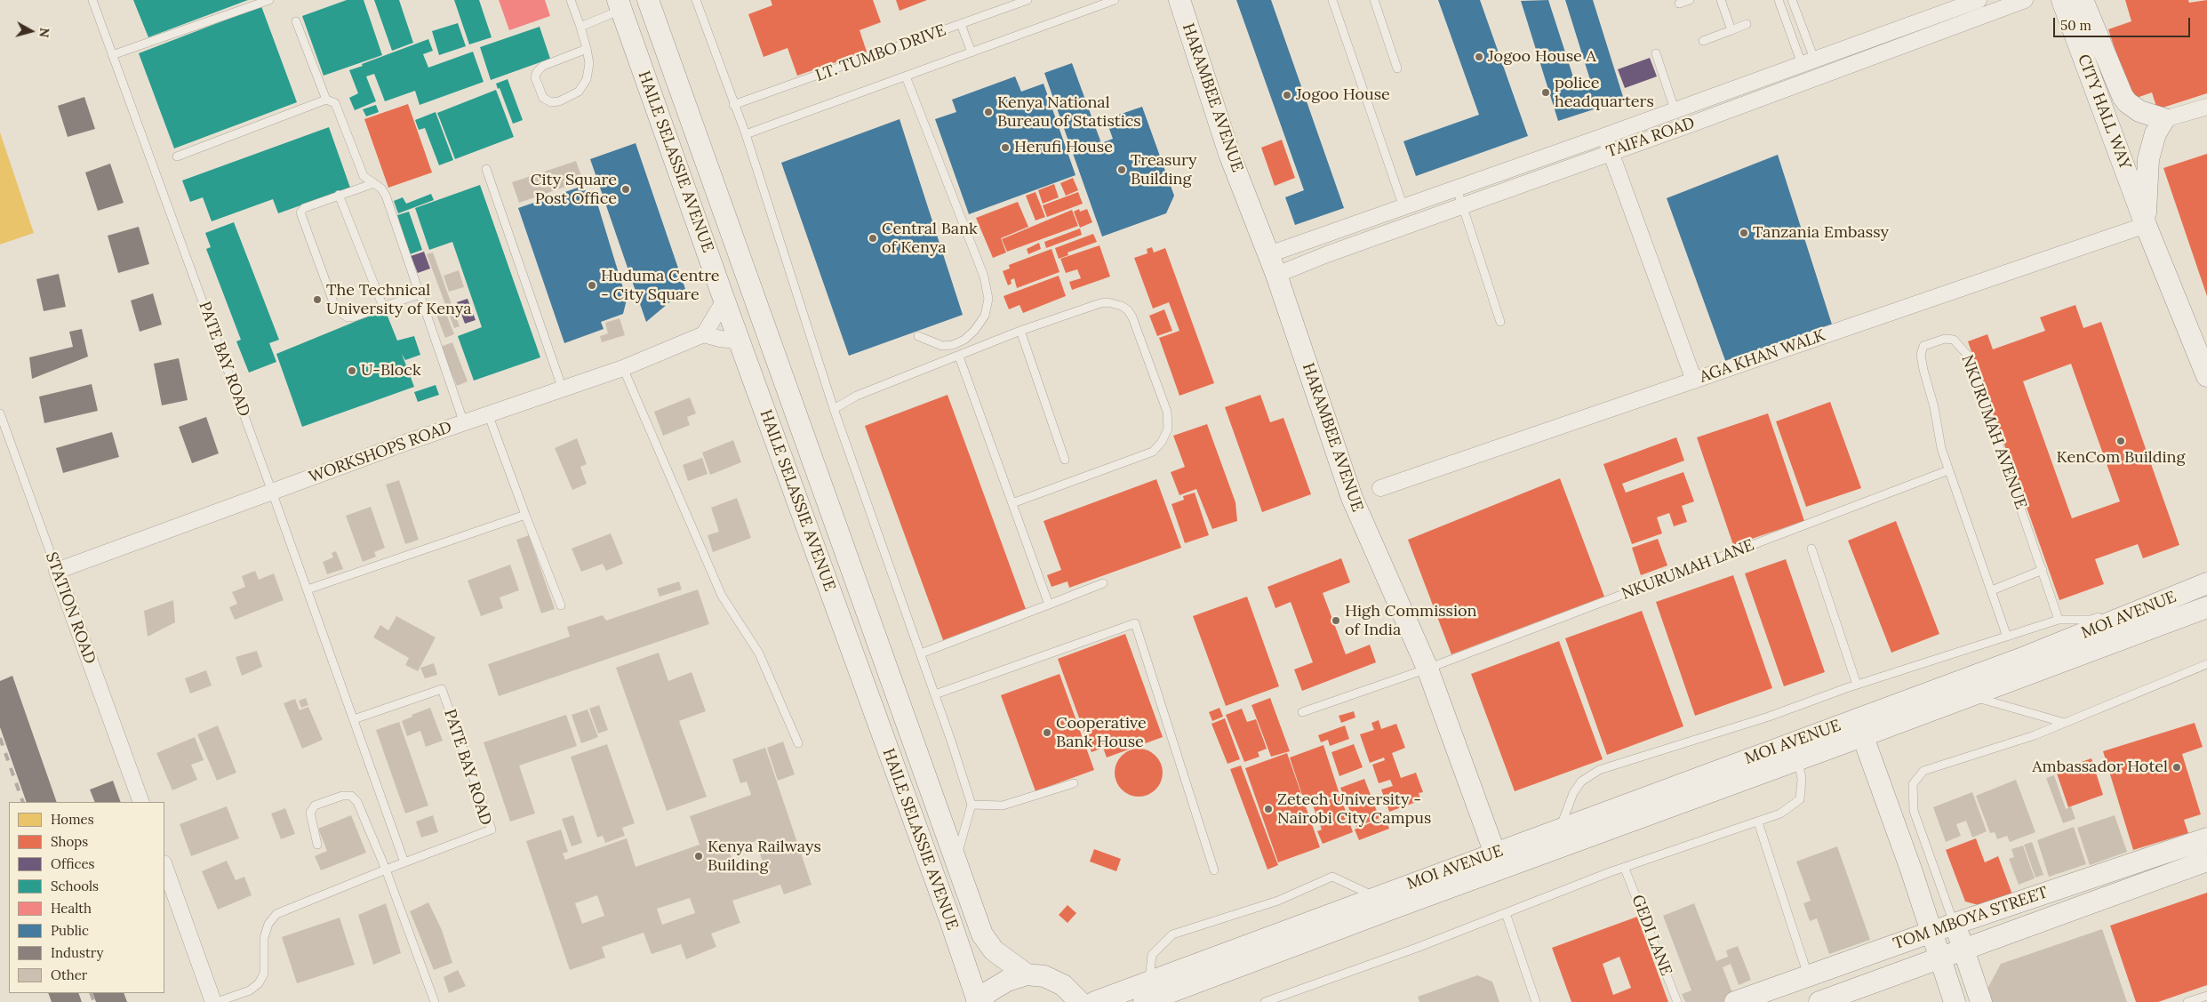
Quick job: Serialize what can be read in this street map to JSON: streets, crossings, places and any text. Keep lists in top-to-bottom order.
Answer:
{
  "streets": {
    "main road": [
      "HARAMBEE AVENUE",
      "CITY HALL WAY",
      "HAILE SELASSIE AVENUE",
      "MOI AVENUE",
      "TOM MBOYA STREET"
    ],
    "street": [
      "TAIFA ROAD",
      "AGA KHAN WALK",
      "WORKSHOPS ROAD",
      "STATION ROAD"
    ],
    "lane": [
      "LT. TUMBO DRIVE",
      "PATE BAY ROAD",
      "NKURUMAH AVENUE",
      "NKURUMAH LANE",
      "GEDI LANE"
    ]
  },
  "crossings": [
    ["HARAMBEE AVENUE", "TAIFA ROAD"],
    ["HARAMBEE AVENUE", "NKURUMAH LANE"],
    ["HARAMBEE AVENUE", "MOI AVENUE"],
    ["CITY HALL WAY", "AGA KHAN WALK"],
    ["PATE BAY ROAD", "WORKSHOPS ROAD"],
    ["NKURUMAH AVENUE", "NKURUMAH LANE"],
    ["WORKSHOPS ROAD", "STATION ROAD"],
    ["MOI AVENUE", "GEDI LANE"]
  ],
  "places": [
    "Jogoo House A",
    "police headquarters",
    "Jogoo House",
    "Kenya National Bureau of Statistics",
    "Herufi House",
    "Treasury Building",
    "City Square Post Office",
    "Tanzania Embassy",
    "Central Bank of Kenya",
    "Huduma Centre - City Square",
    "The Technical University of Kenya",
    "U-Block",
    "KenCom Building",
    "High Commission of India",
    "Cooperative Bank House",
    "Ambassador Hotel",
    "Zetech University - Nairobi City Campus",
    "Kenya Railways Building"
  ],
  "legend": [
    "Homes",
    "Shops",
    "Offices",
    "Schools",
    "Health",
    "Public",
    "Industry",
    "Other"
  ],
  "scale_bar": "50 m",
  "north": "right"
}
